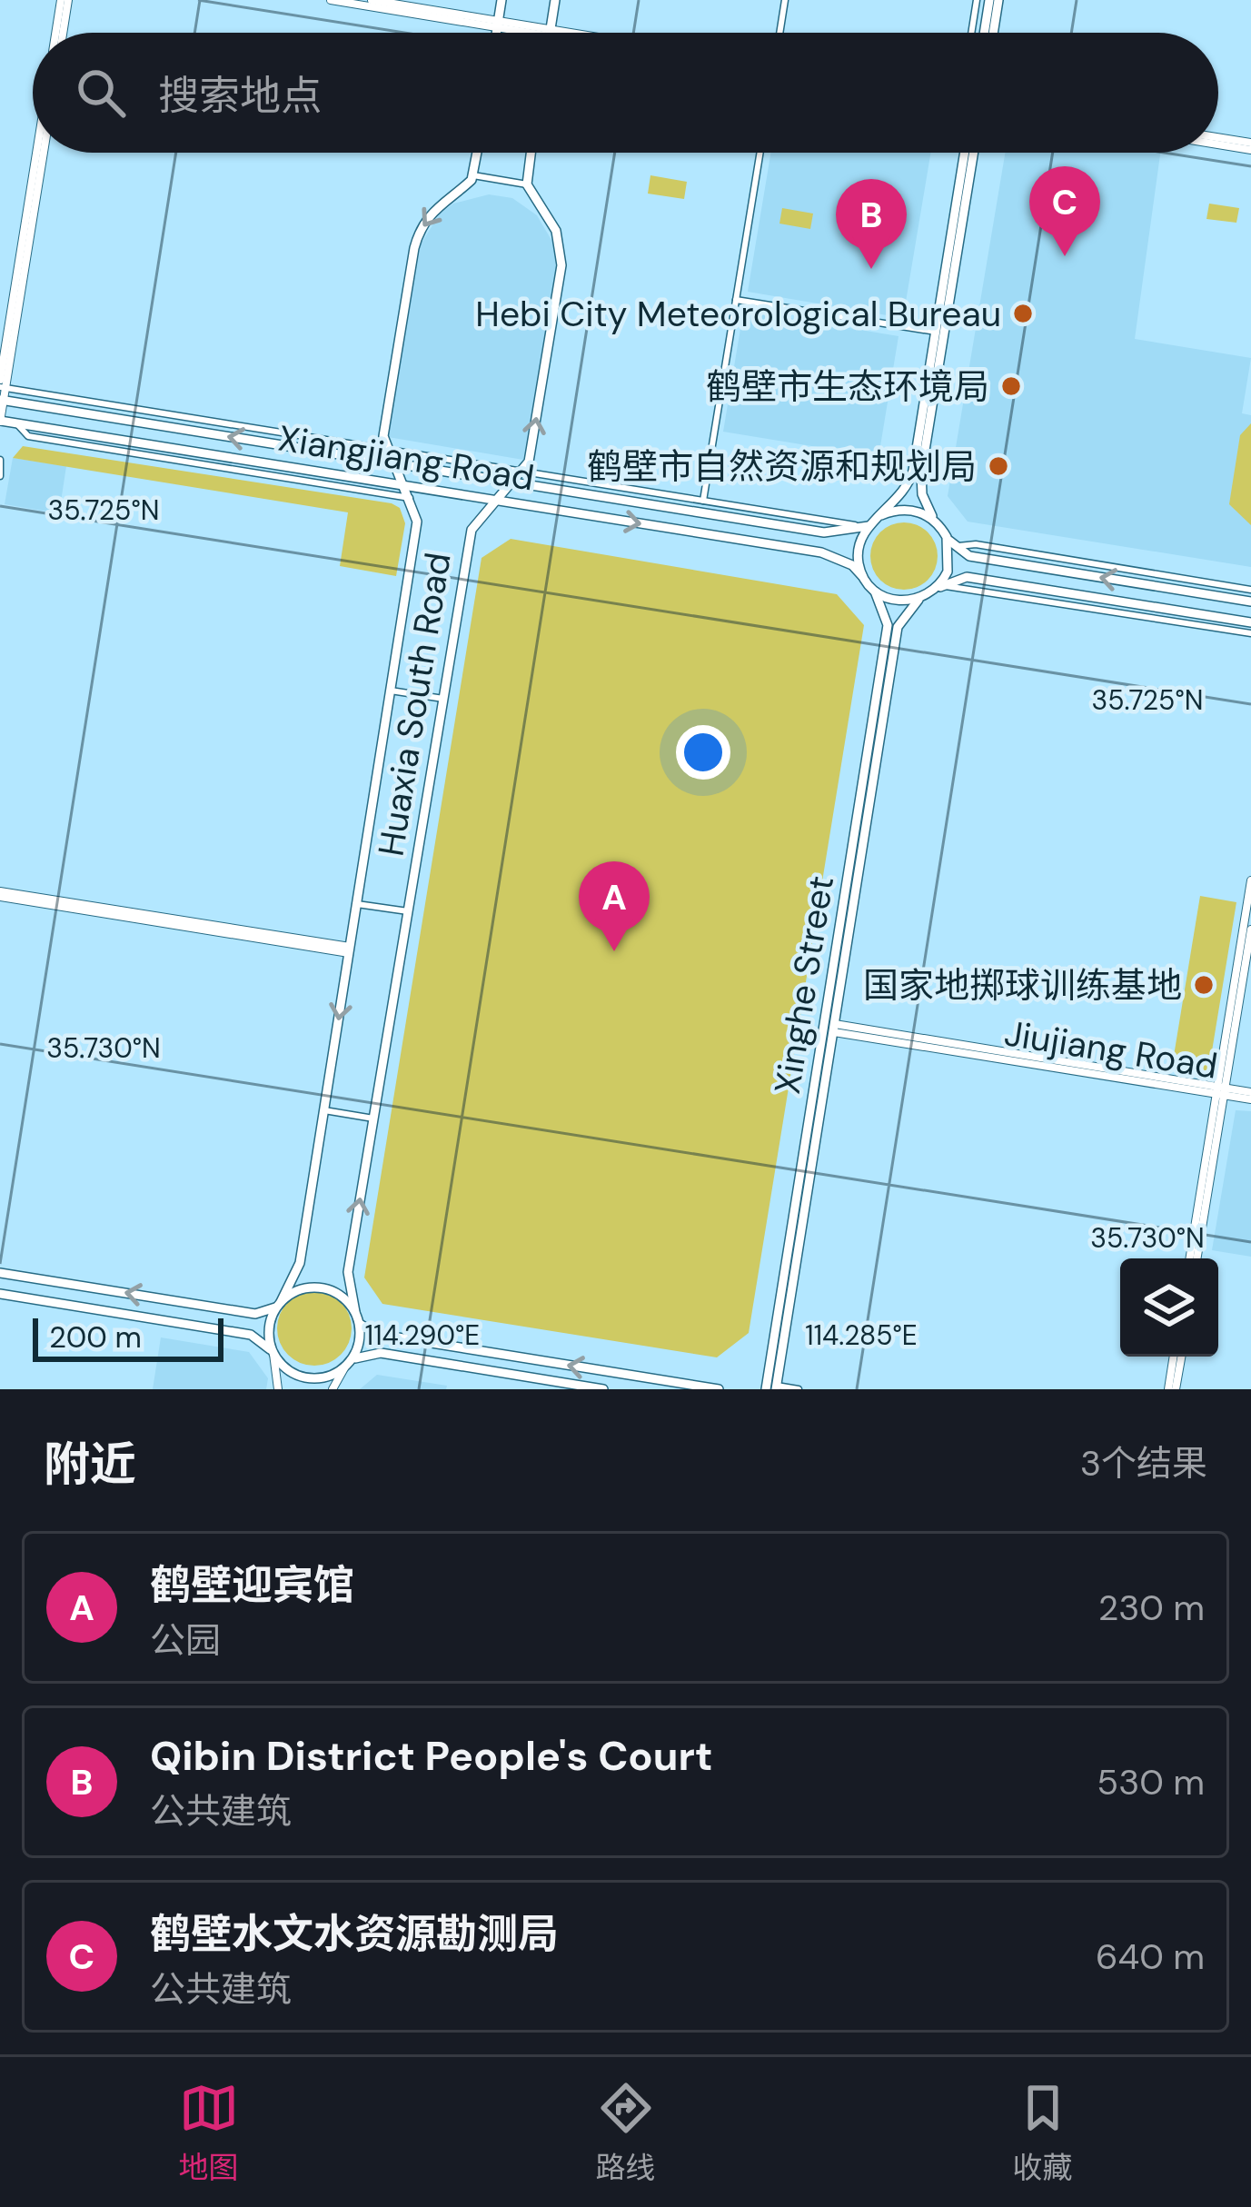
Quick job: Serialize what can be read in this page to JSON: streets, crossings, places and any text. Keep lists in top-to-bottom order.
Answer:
{
  "streets": {
    "main road": ["Xiangjiang Road", "Huaxia South Road", "Xinghe Street"],
    "street": ["Jiujiang Road"]
  },
  "crossings": [
    ["Xiangjiang Road", "Huaxia South Road"],
    ["Xiangjiang Road", "Xinghe Street"],
    ["Xinghe Street", "Jiujiang Road"]
  ],
  "places": [
    "Hebi City Meteorological Bureau",
    "鹤壁市生态环境局",
    "鹤壁市自然资源和规划局",
    "国家地掷球训练基地"
  ],
  "scale_bar": "200 m",
  "page": {
    "search": "搜索地点",
    "pins": ["C", "B", "A"],
    "scale": "200 m",
    "heading": ["附近", "3个结果"],
    "list": [
      {
        "mark": "A",
        "name": "鹤壁迎宾馆",
        "note": "公园",
        "value": "230 m"
      },
      {
        "mark": "B",
        "name": "Qibin District People's Court",
        "note": "公共建筑",
        "value": "530 m"
      },
      {
        "mark": "C",
        "name": "鹤壁水文水资源勘测局",
        "note": "公共建筑",
        "value": "640 m"
      }
    ],
    "nav": ["地图", "路线", "收藏"]
  },
  "coordinates": [
    "35.725°N",
    "35.730°N",
    "114.290°E",
    "114.285°E"
  ]
}
